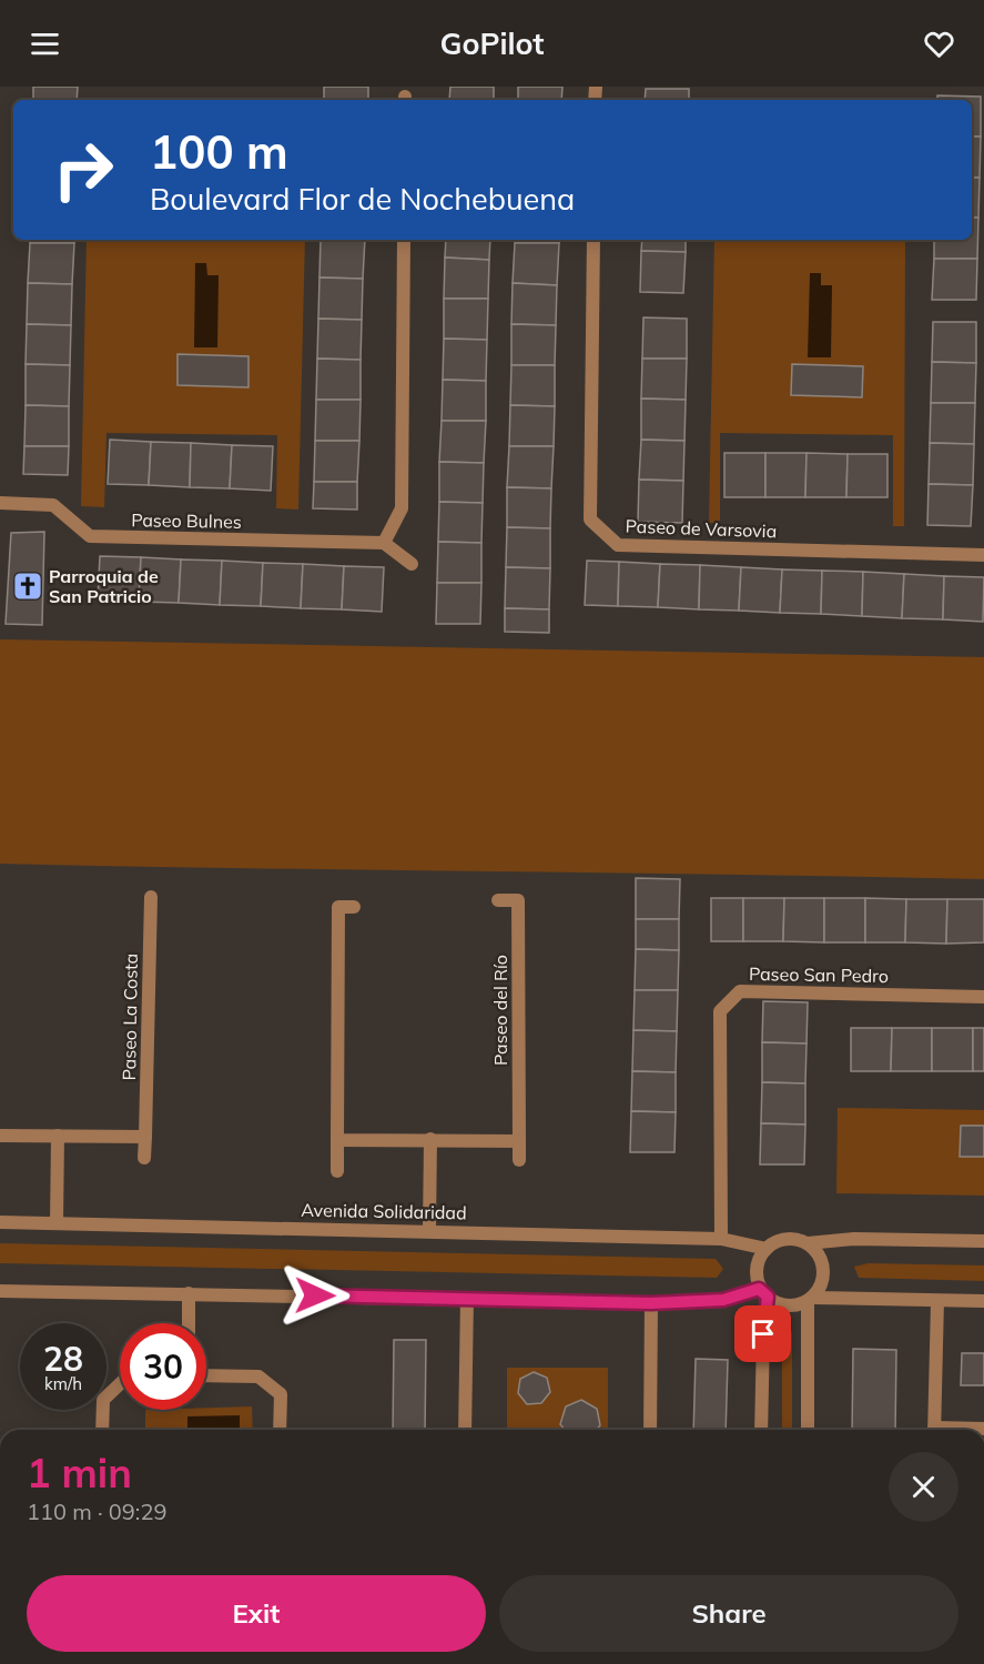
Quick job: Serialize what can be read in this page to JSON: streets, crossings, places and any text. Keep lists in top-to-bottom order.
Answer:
{
  "streets": {
    "street": [
      "Paseo Bulnes",
      "Paseo de Varsovia",
      "Paseo San Pedro",
      "Paseo del Río",
      "Paseo La Costa",
      "Avenida Solidaridad"
    ]
  },
  "crossings": [
    ["Paseo San Pedro", "Avenida Solidaridad"]
  ],
  "places": {
    "church": ["Parroquia de San Patricio"]
  },
  "page": {
    "header": "GoPilot",
    "turn": ["100 m", "Boulevard Flor de Nochebuena"],
    "speed": "28 km/h",
    "limit": "30",
    "heading": ["1 min", "110 m · 09:29"],
    "buttons": ["Exit", "Share"]
  }
}
